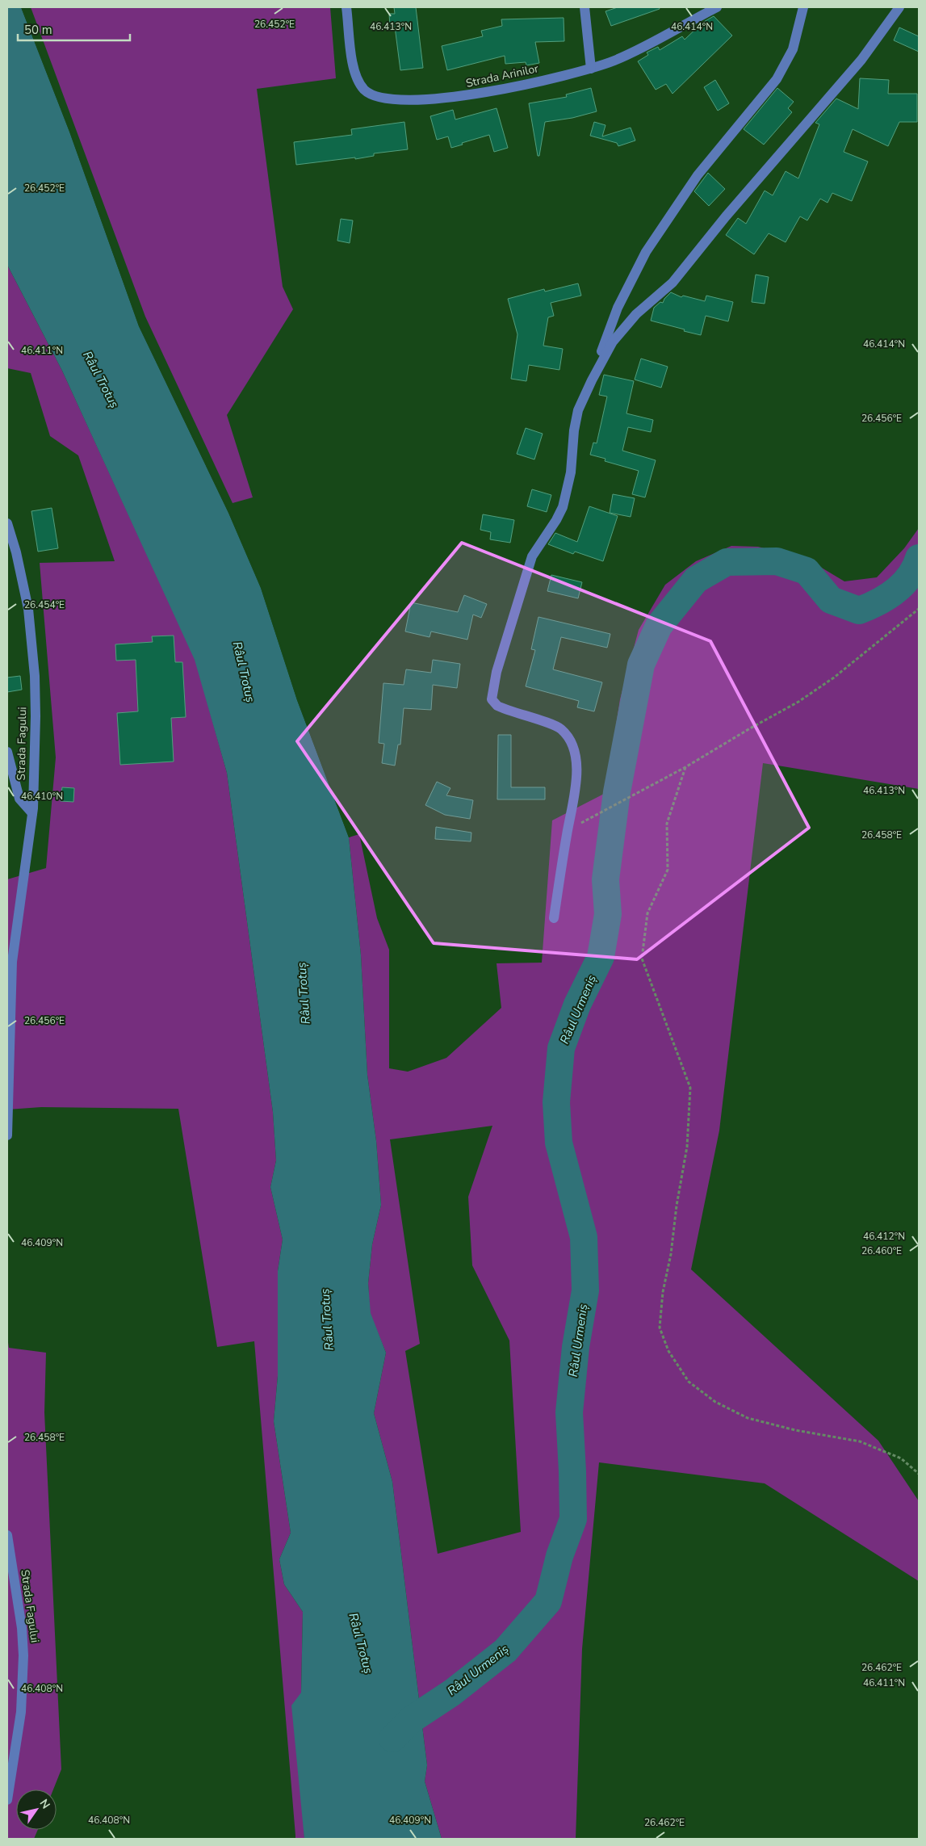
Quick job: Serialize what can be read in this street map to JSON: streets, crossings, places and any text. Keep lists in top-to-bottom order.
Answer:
{
  "streets": {
    "street": ["Strada Arinilor", "Strada Fagului"]
  },
  "water": ["Râul Trotuș", "Râul Urmeniș"],
  "scale_bar": "50 m",
  "north": "top right",
  "coordinates": [
    "26.452°E",
    "46.413°N",
    "46.414°N",
    "46.411°N",
    "26.456°E",
    "26.454°E",
    "46.410°N",
    "26.458°E",
    "46.412°N",
    "46.409°N",
    "26.460°E",
    "26.462°E",
    "46.408°N"
  ]
}
